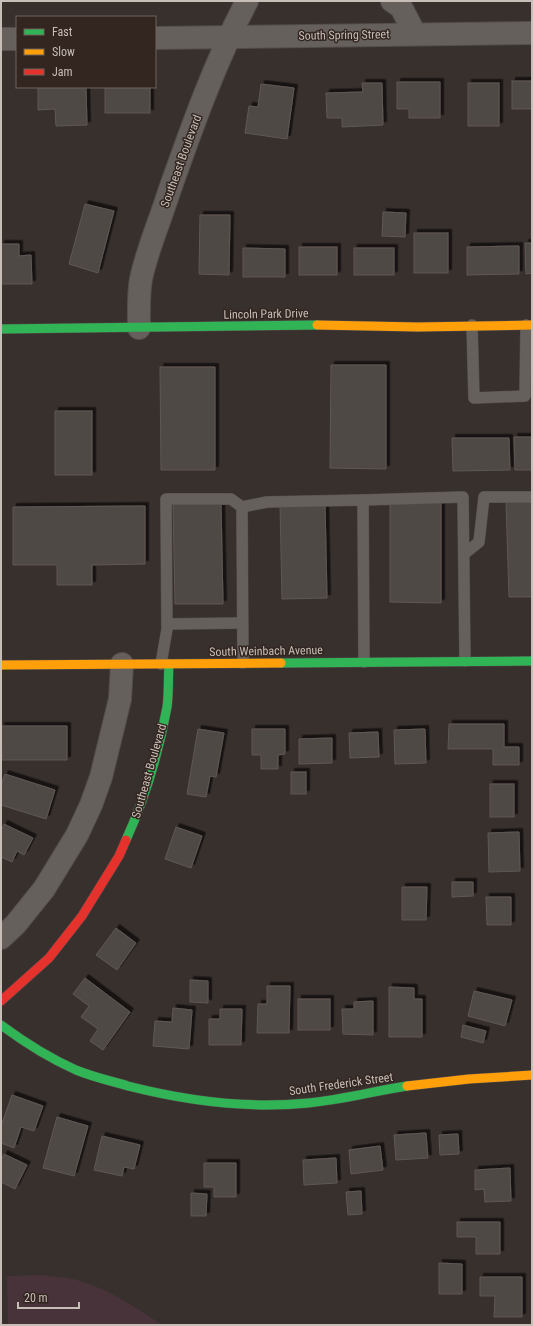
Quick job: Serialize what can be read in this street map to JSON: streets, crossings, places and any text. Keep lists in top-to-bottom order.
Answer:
{
  "streets": {
    "street": [
      "South Spring Street",
      "Southeast Boulevard",
      "Lincoln Park Drive",
      "South Weinbach Avenue",
      "South Frederick Street"
    ]
  },
  "crossings": [
    ["South Spring Street", "Southeast Boulevard"],
    ["Southeast Boulevard", "Lincoln Park Drive"],
    ["Southeast Boulevard", "South Weinbach Avenue"]
  ],
  "legend": ["Fast", "Slow", "Jam"],
  "scale_bar": "20 m"
}
